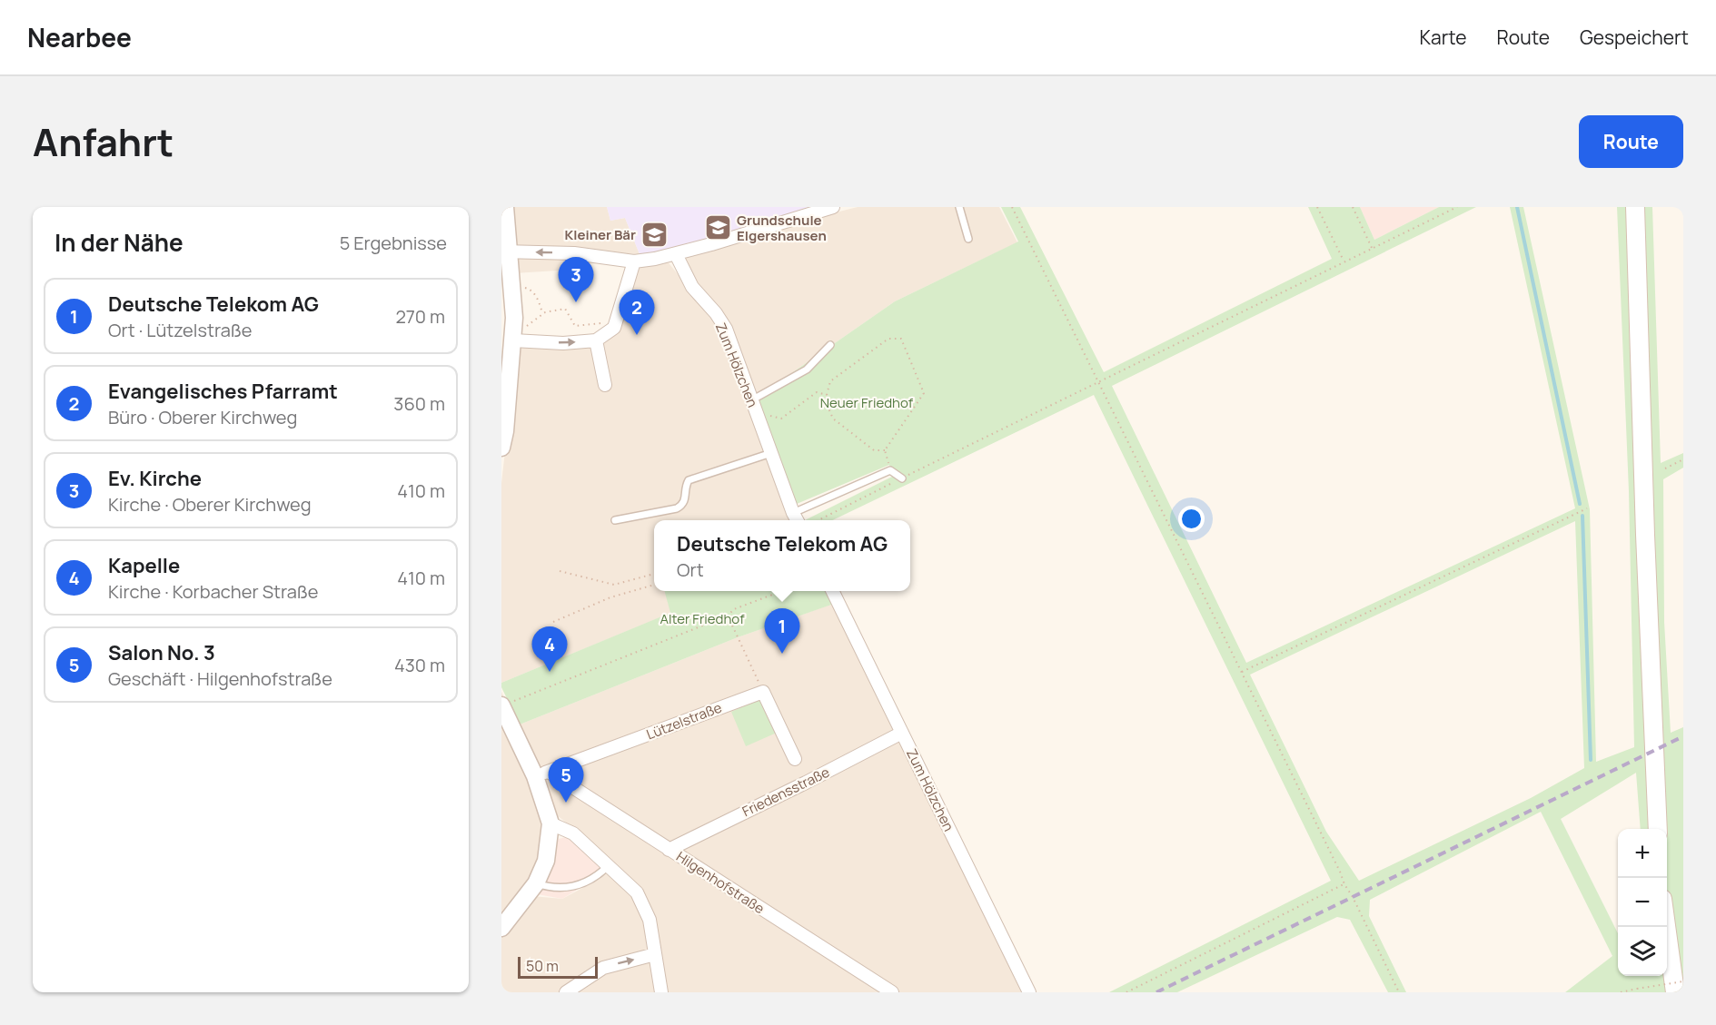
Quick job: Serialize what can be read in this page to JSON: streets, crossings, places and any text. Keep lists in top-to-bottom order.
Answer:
{
  "streets": {
    "street": [
      "Zum Hölzchen",
      "Lützelstraße",
      "Friedensstraße",
      "Hilgenhofstraße"
    ]
  },
  "crossings": [
    ["Zum Hölzchen", "Friedensstraße"],
    ["Lützelstraße", "Hilgenhofstraße"],
    ["Friedensstraße", "Hilgenhofstraße"]
  ],
  "parks": ["Neuer Friedhof", "Alter Friedhof"],
  "places": {
    "school or university": ["Grundschule Elgershausen", "Kleiner Bär"]
  },
  "scale_bar": "50 m",
  "page": {
    "header": "Nearbee",
    "nav": ["Karte", "Route", "Gespeichert"],
    "title": "Anfahrt",
    "buttons": "Route",
    "heading": ["In der Nähe", "5 Ergebnisse"],
    "pins": [
      "3",
      "2",
      "1",
      "4",
      "5"
    ],
    "list": [
      {
        "mark": "1",
        "name": "Deutsche Telekom AG",
        "note": "Ort · Lützelstraße",
        "value": "270 m"
      },
      {
        "mark": "2",
        "name": "Evangelisches Pfarramt",
        "note": "Büro · Oberer Kirchweg",
        "value": "360 m"
      },
      {
        "mark": "3",
        "name": "Ev. Kirche",
        "note": "Kirche · Oberer Kirchweg",
        "value": "410 m"
      },
      {
        "mark": "4",
        "name": "Kapelle",
        "note": "Kirche · Korbacher Straße",
        "value": "410 m"
      },
      {
        "mark": "5",
        "name": "Salon No. 3",
        "note": "Geschäft · Hilgenhofstraße",
        "value": "430 m"
      }
    ],
    "popup": ["Deutsche Telekom AG", "Ort"],
    "map_buttons": ["+", "−"],
    "scale": "50 m"
  }
}
